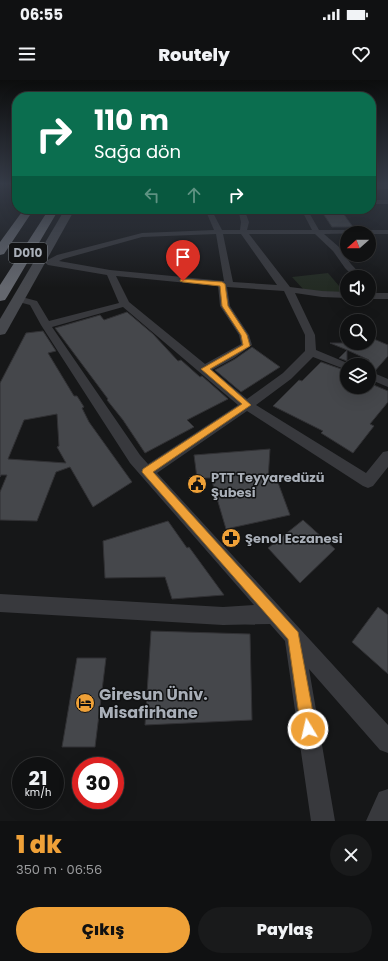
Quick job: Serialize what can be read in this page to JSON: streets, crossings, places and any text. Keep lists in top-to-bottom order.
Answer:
{
  "streets": {
    "highway": ["D010"]
  },
  "places": {
    "public building": ["PTT Teyyaredüzü Şubesi"],
    "pharmacy": ["Şenol Eczanesi"],
    "hotel": ["Giresun Üniv. Misafirhane"]
  },
  "north": "left",
  "page": {
    "status": "06:55",
    "header": "Routely",
    "turn": ["110 m", "Sağa dön"],
    "speed": "21 km/h",
    "limit": "30",
    "heading": ["1 dk", "350 m · 06:56"],
    "buttons": ["Çıkış", "Paylaş"]
  }
}
